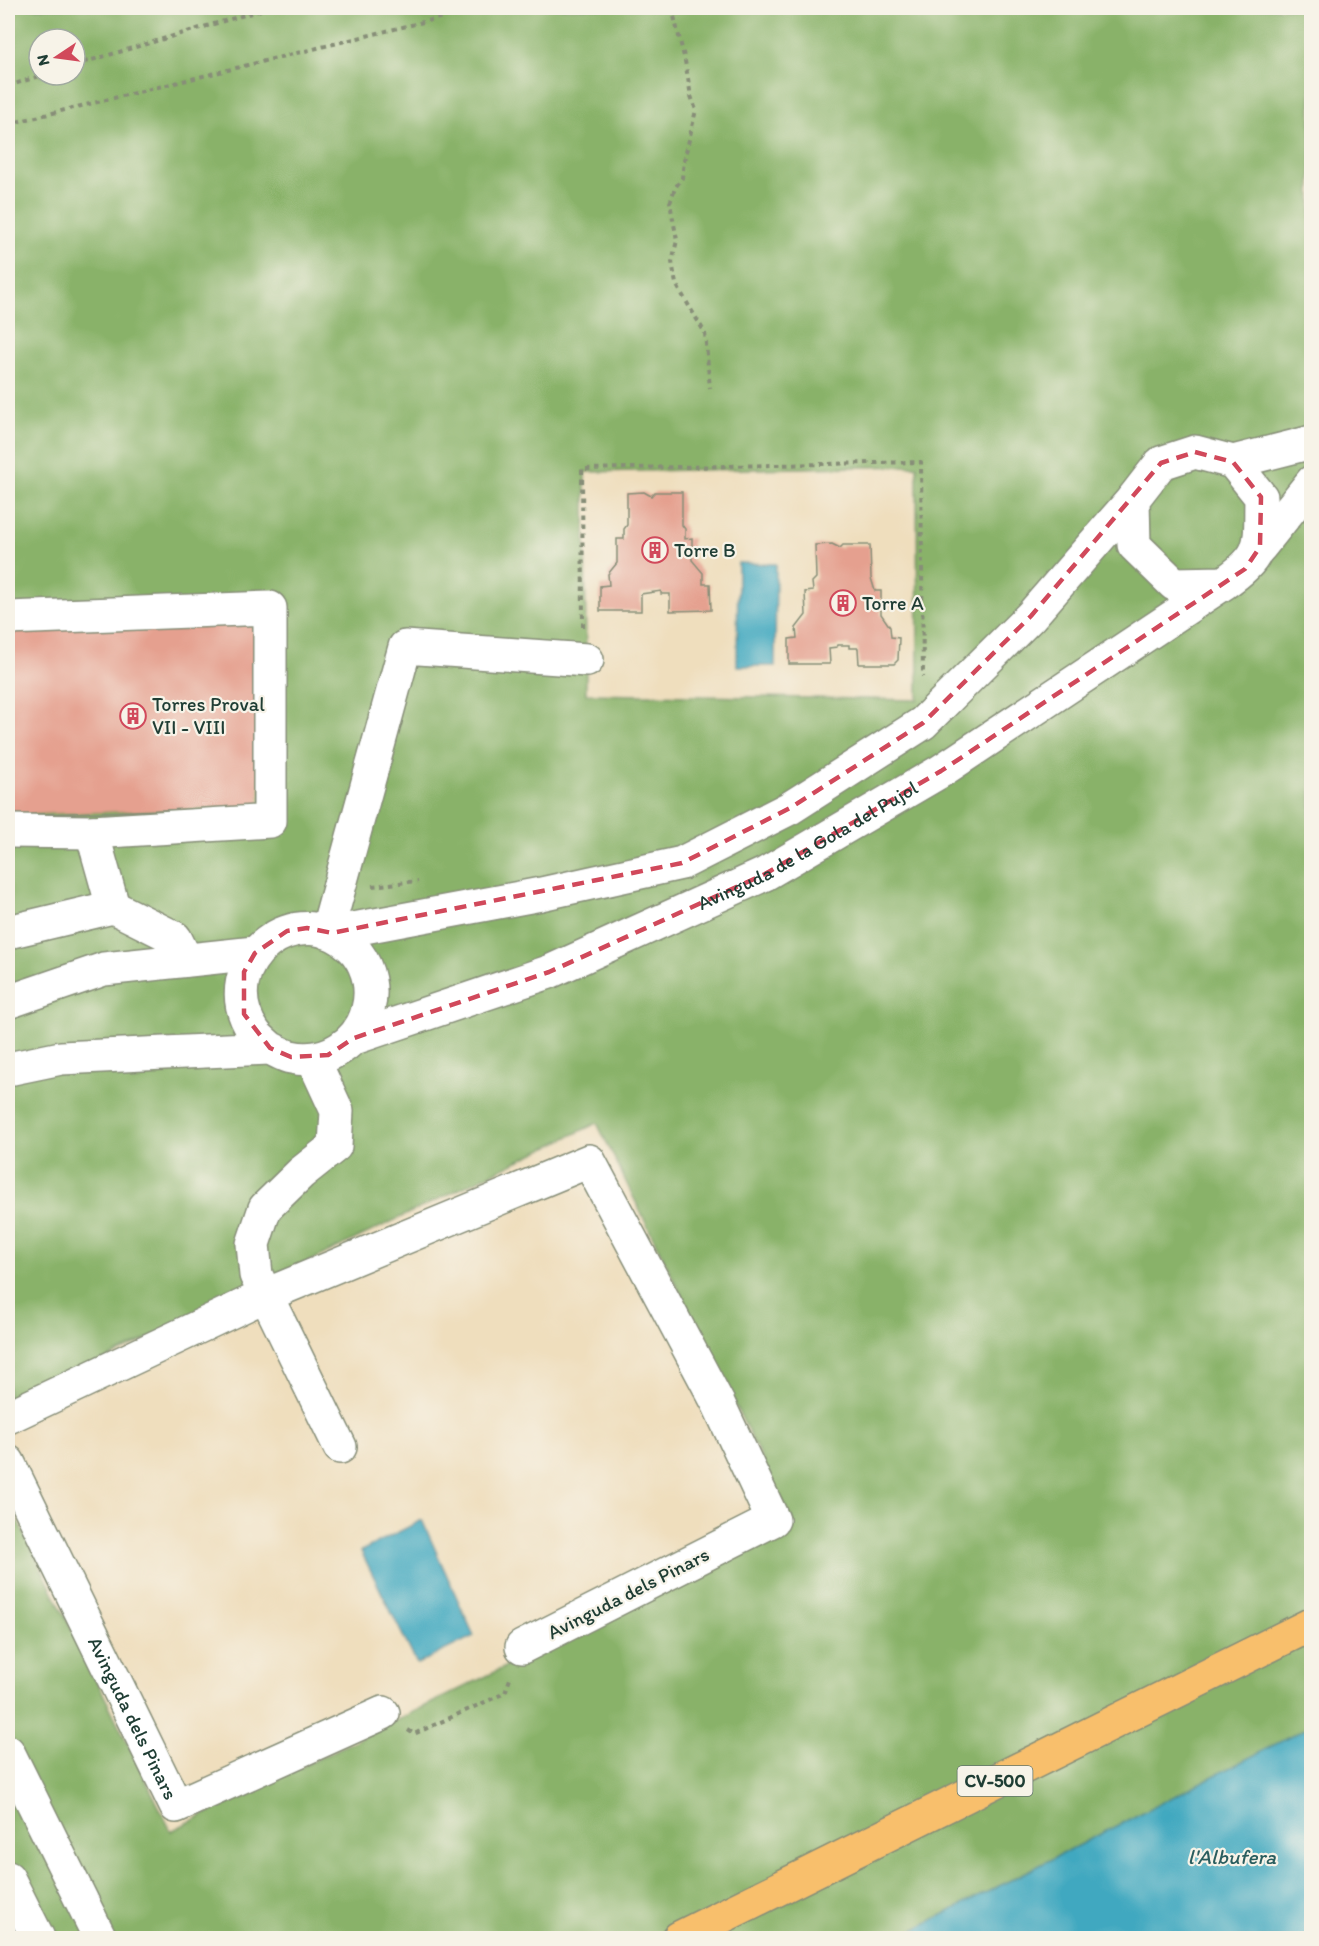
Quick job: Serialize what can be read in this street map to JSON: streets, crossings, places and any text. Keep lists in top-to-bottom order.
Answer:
{
  "streets": {
    "main road": ["CV-500"],
    "street": ["Avinguda de la Gola del Pujol", "Avinguda dels Pinars"]
  },
  "water": ["l'Albufera"],
  "places": {
    "building": ["Torre B", "Torre A", "Torres Proval VII - VIII"]
  },
  "north": "left"
}
